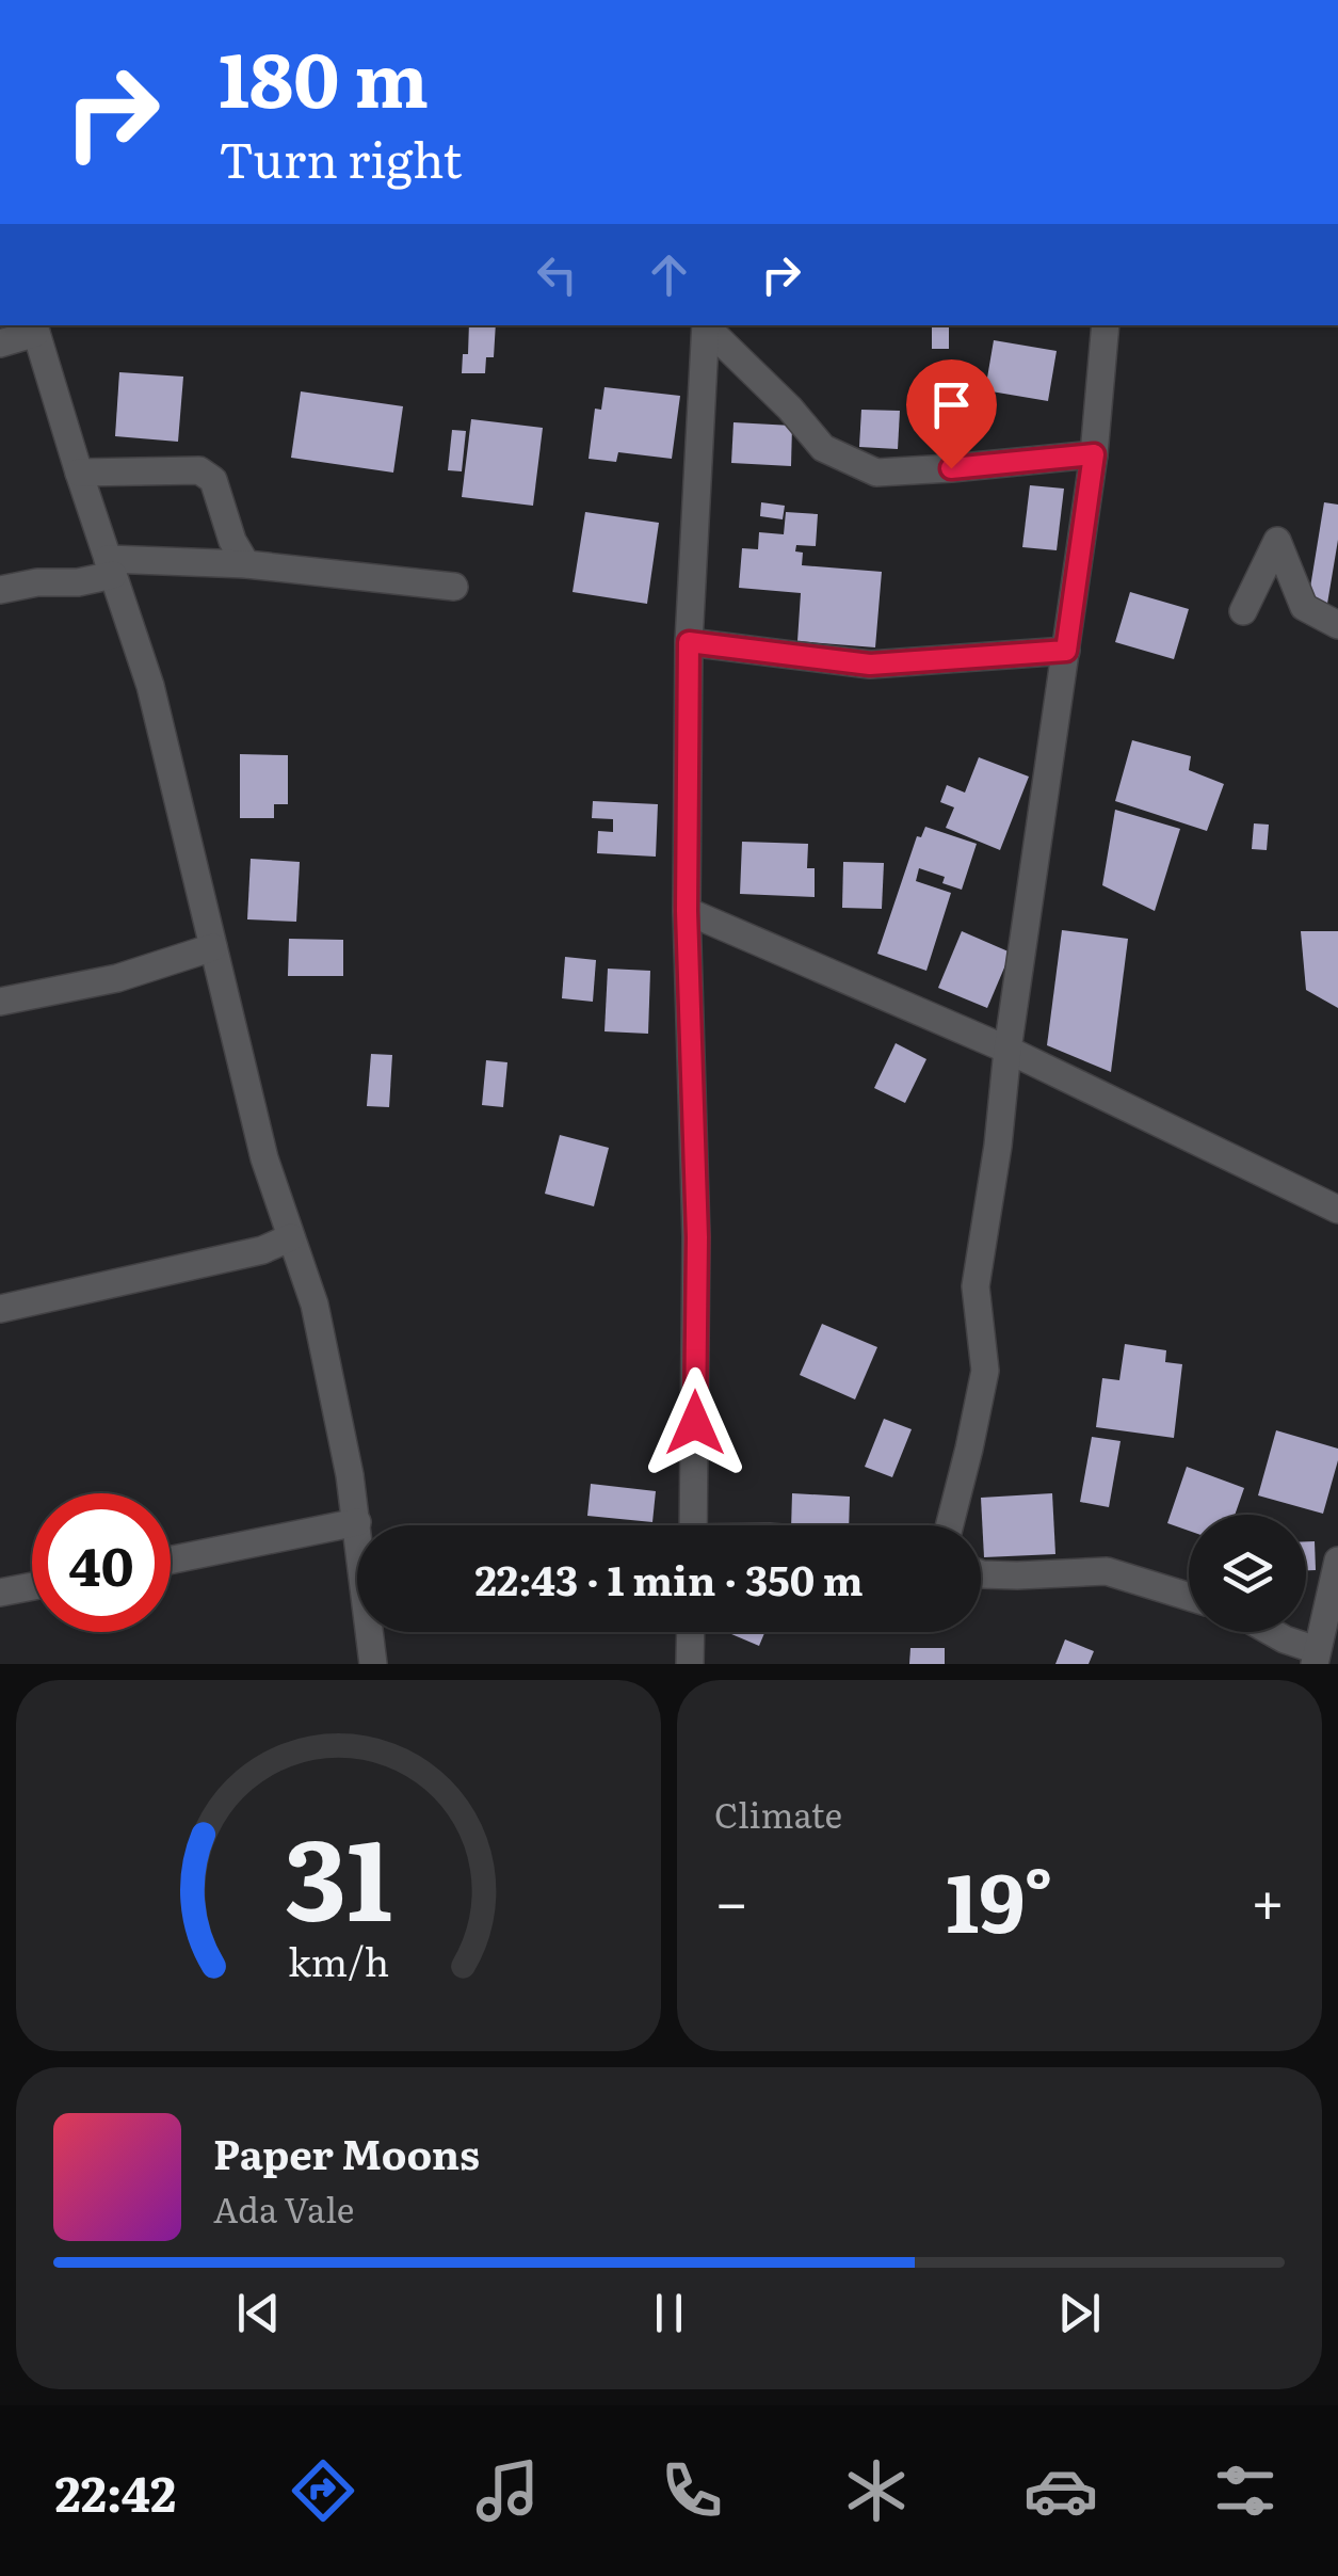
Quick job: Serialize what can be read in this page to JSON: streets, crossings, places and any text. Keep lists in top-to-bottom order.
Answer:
{
  "page": {
    "turn": ["180 m", "Turn right"],
    "limit": "40",
    "trip": "22:43 · 1 min · 350 m",
    "tile": "Climate",
    "heat": ["−", "19°", "+"],
    "song": ["Paper Moons", "Ada Vale"],
    "tabs": "22:42",
    "gauge": ["31", "km/h"]
  }
}
